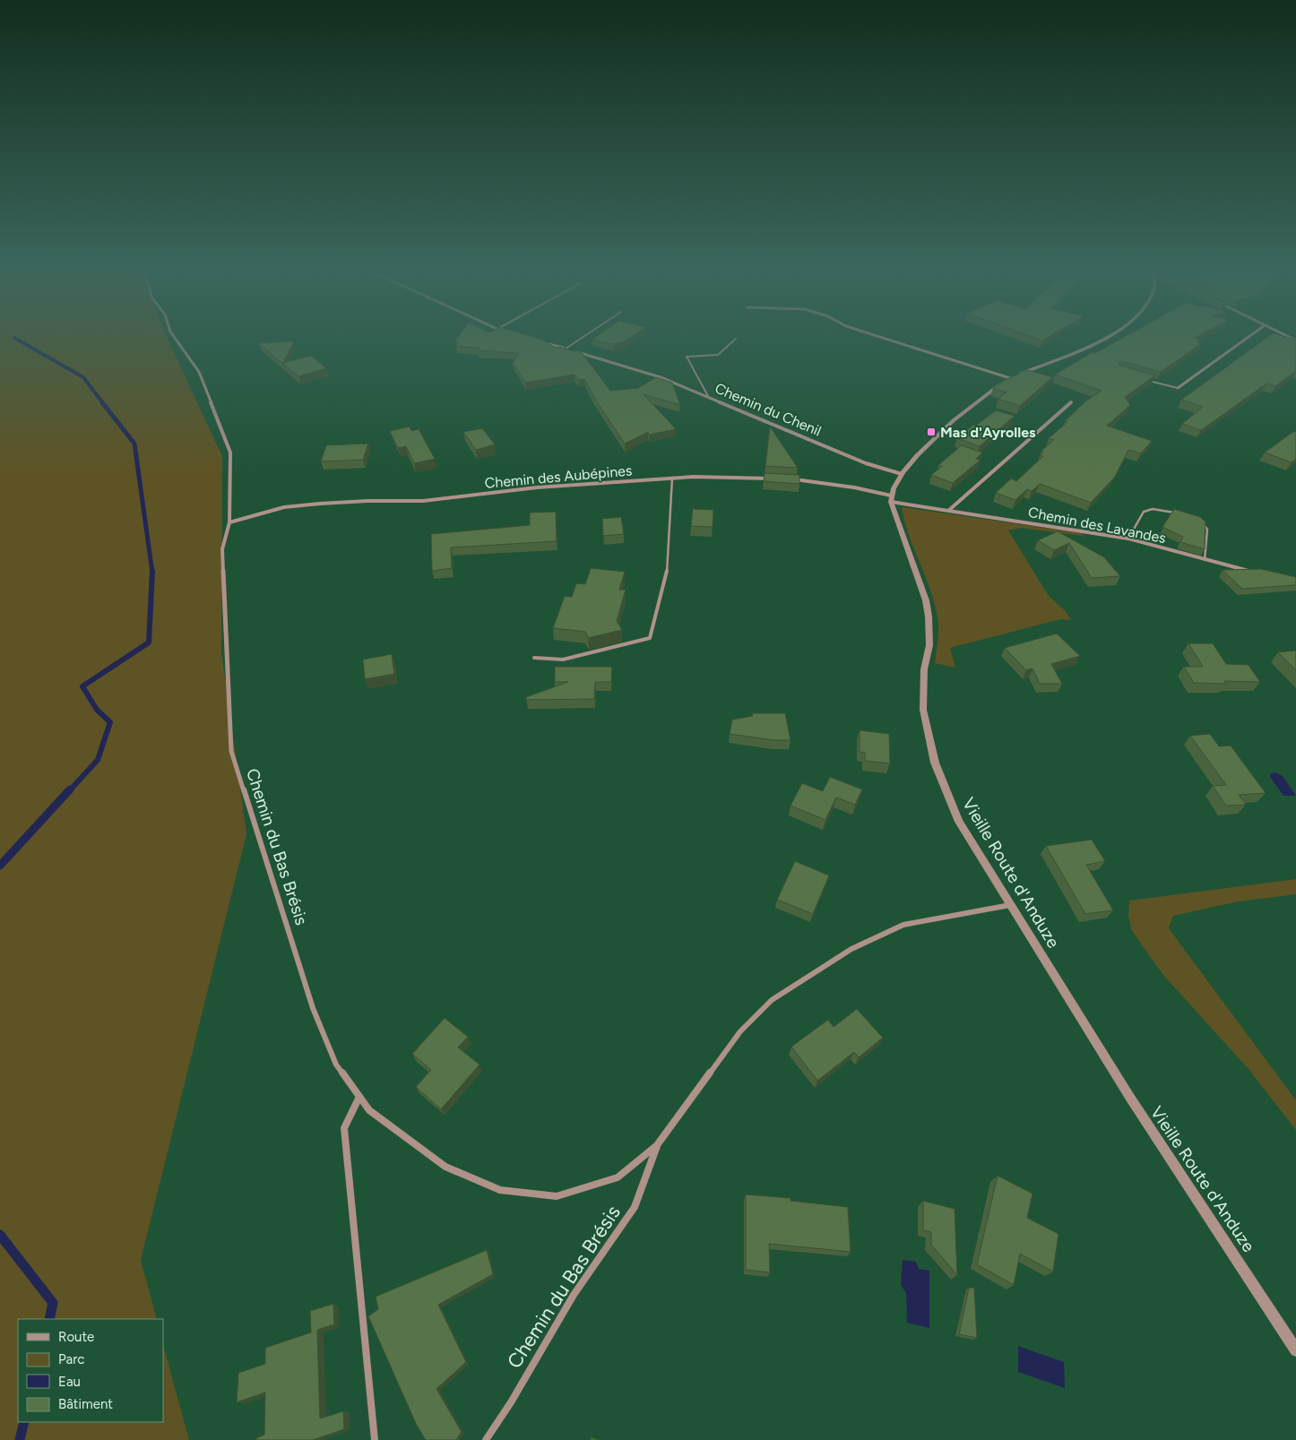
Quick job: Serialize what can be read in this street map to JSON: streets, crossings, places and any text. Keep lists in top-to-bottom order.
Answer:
{
  "streets": {
    "street": [
      "Chemin du Chenil",
      "Chemin des Aubépines",
      "Chemin des Lavandes",
      "Chemin du Bas Brésis",
      "Vieille Route d'Anduze"
    ]
  },
  "crossings": [
    ["Chemin des Aubépines", "Chemin du Bas Brésis"],
    ["Chemin des Lavandes", "Vieille Route d'Anduze"],
    ["Chemin du Bas Brésis", "Vieille Route d'Anduze"]
  ],
  "places": {
    "transit": ["Mas d'Ayrolles"]
  },
  "legend": [
    "Route",
    "Parc",
    "Eau",
    "Bâtiment"
  ]
}
